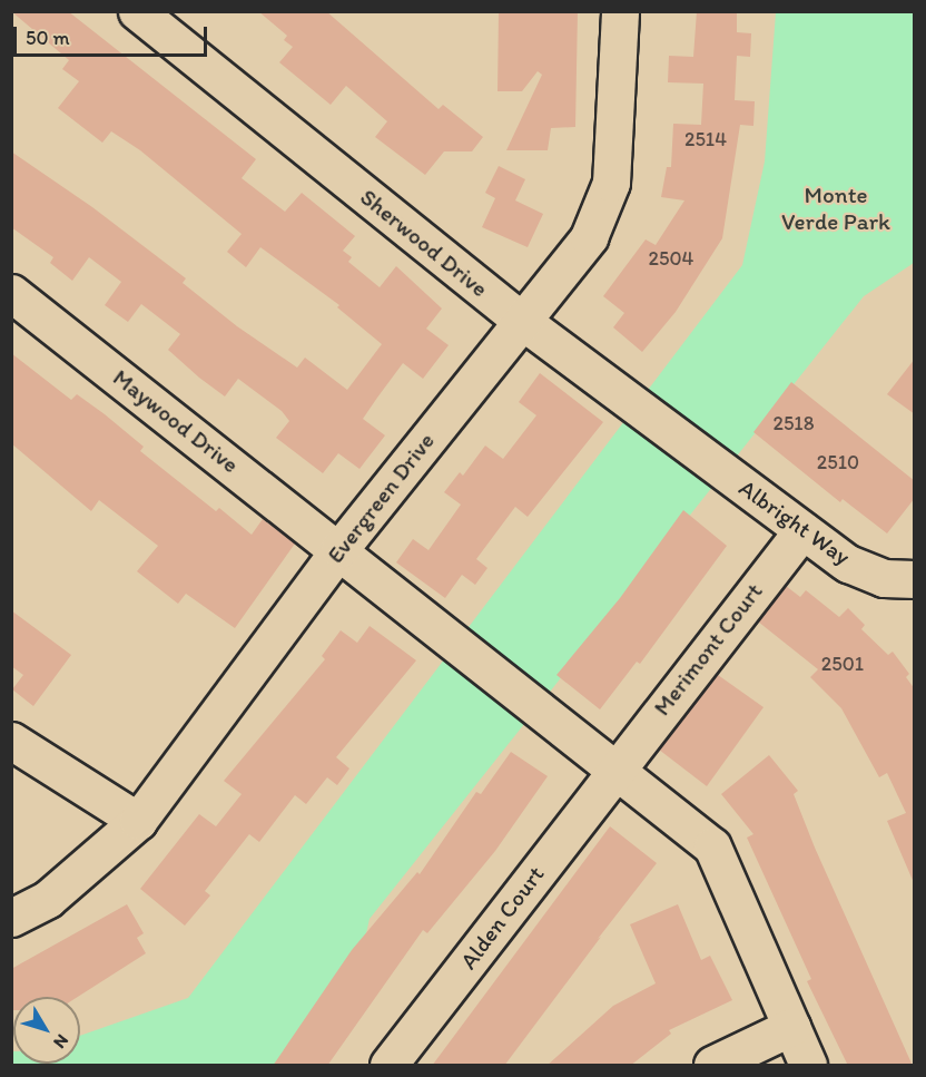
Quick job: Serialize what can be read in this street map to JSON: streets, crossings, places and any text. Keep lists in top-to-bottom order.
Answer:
{
  "streets": {
    "street": [
      "Sherwood Drive",
      "Maywood Drive",
      "Evergreen Drive",
      "Albright Way",
      "Merimont Court",
      "Alden Court"
    ]
  },
  "crossings": [
    ["Sherwood Drive", "Evergreen Drive"],
    ["Sherwood Drive", "Albright Way"],
    ["Maywood Drive", "Evergreen Drive"],
    ["Albright Way", "Merimont Court"],
    ["Merimont Court", "Alden Court"]
  ],
  "parks": ["Monte Verde Park"],
  "house_numbers": [
    "2514",
    "2504",
    "2518",
    "2510",
    "2501"
  ],
  "scale_bar": "50 m",
  "north": "bottom right"
}
